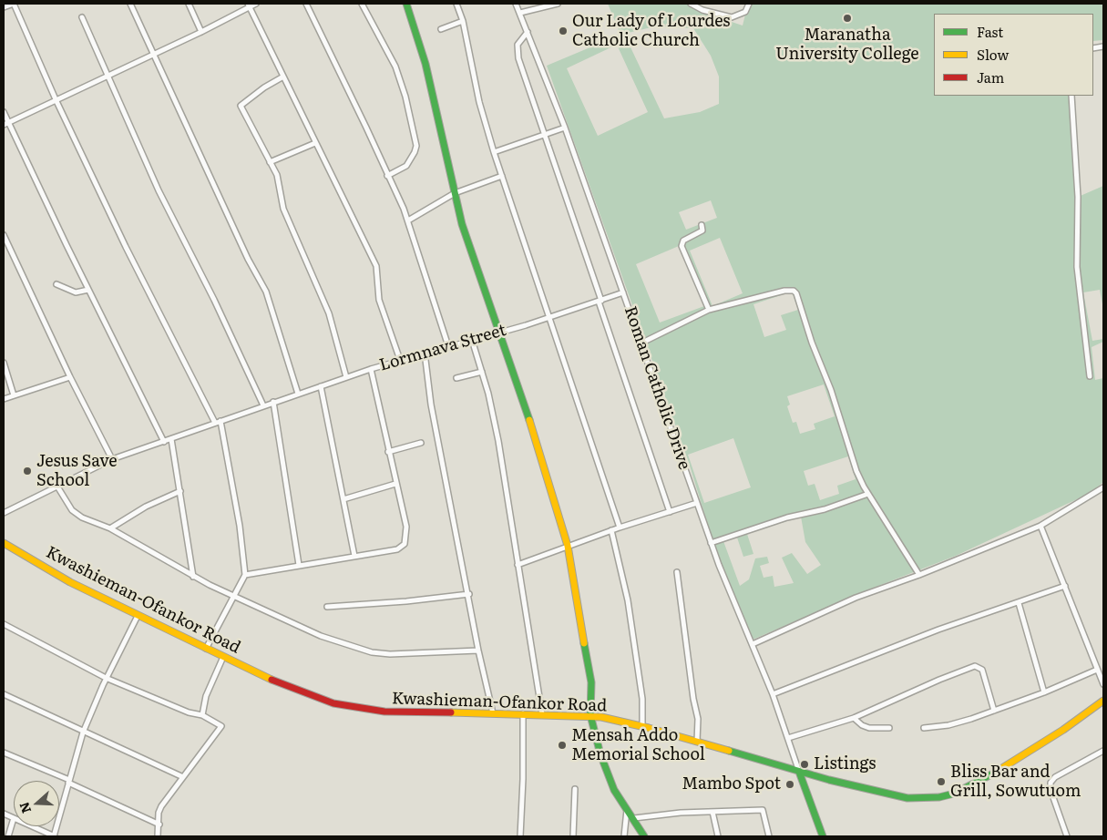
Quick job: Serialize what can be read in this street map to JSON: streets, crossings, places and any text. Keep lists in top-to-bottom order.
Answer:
{
  "streets": {
    "main road": ["Kwashieman-Ofankor Road"],
    "street": ["Lormnava Street", "Roman Catholic Drive"]
  },
  "crossings": [
    ["Lormnava Street", "Roman Catholic Drive"],
    ["Roman Catholic Drive", "Kwashieman-Ofankor Road"]
  ],
  "places": [
    "Maranatha University College",
    "Our Lady of Lourdes Catholic Church",
    "Jesus Save School",
    "Mensah Addo Memorial School",
    "Listings",
    "Bliss Bar and Grill, Sowutuom",
    "Mambo Spot"
  ],
  "legend": ["Fast", "Slow", "Jam"],
  "north": "left"
}
